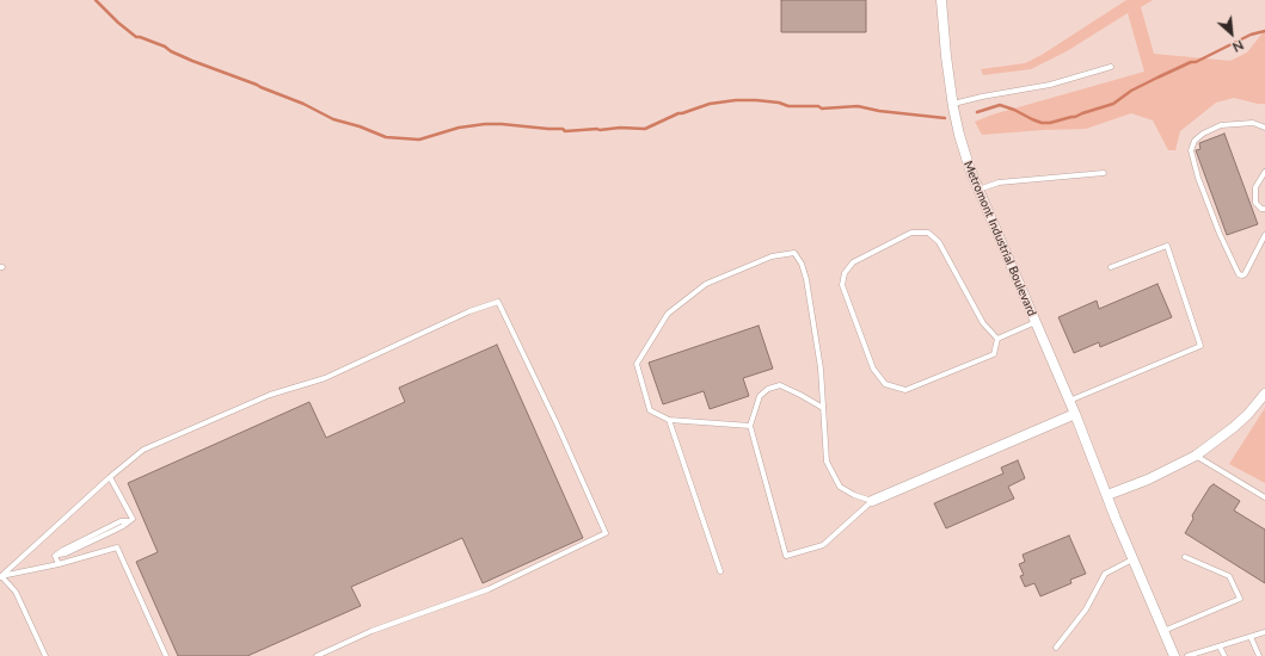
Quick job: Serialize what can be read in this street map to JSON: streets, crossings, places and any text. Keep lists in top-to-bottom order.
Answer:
{
  "streets": {
    "street": ["Metromont Industrial Boulevard"]
  },
  "north": "bottom right"
}
